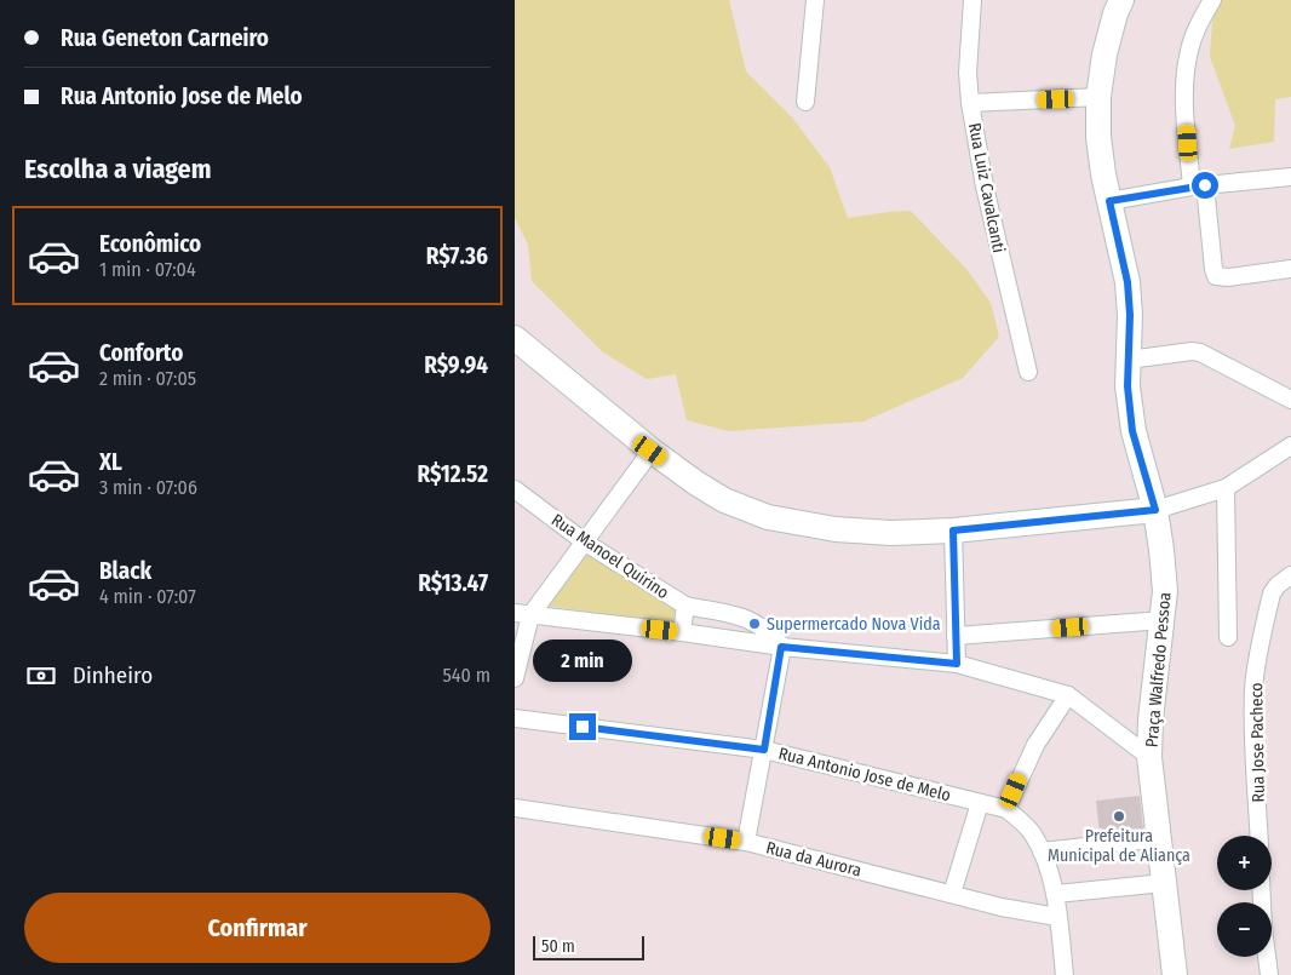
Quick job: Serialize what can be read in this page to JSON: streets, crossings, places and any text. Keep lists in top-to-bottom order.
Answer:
{
  "streets": {
    "main road": ["Praça Walfredo Pessoa"],
    "street": [
      "Rua Luiz Cavalcanti",
      "Rua Manoel Quirino",
      "Rua Jose Pacheco",
      "Rua Antonio Jose de Melo",
      "Rua da Aurora"
    ]
  },
  "crossings": [
    ["Rua Antonio Jose de Melo", "Rua da Aurora"]
  ],
  "places": ["Supermercado Nova Vida", "Prefeitura Municipal de Aliança"],
  "scale_bar": "50 m",
  "page": {
    "banner": ["Rua Geneton Carneiro", "Rua Antonio Jose de Melo"],
    "heading": "Escolha a viagem",
    "list": [
      {
        "name": "Econômico",
        "note": "1 min · 07:04",
        "value": "R$7.36"
      },
      {
        "name": "Conforto",
        "note": "2 min · 07:05",
        "value": "R$9.94"
      },
      {
        "name": "XL",
        "note": "3 min · 07:06",
        "value": "R$12.52"
      },
      {
        "name": "Black",
        "note": "4 min · 07:07",
        "value": "R$13.47"
      }
    ],
    "bubble": "2 min",
    "pay": ["Dinheiro", "540 m"],
    "map_buttons": ["+", "−"],
    "buttons": "Confirmar",
    "scale": "50 m"
  }
}
